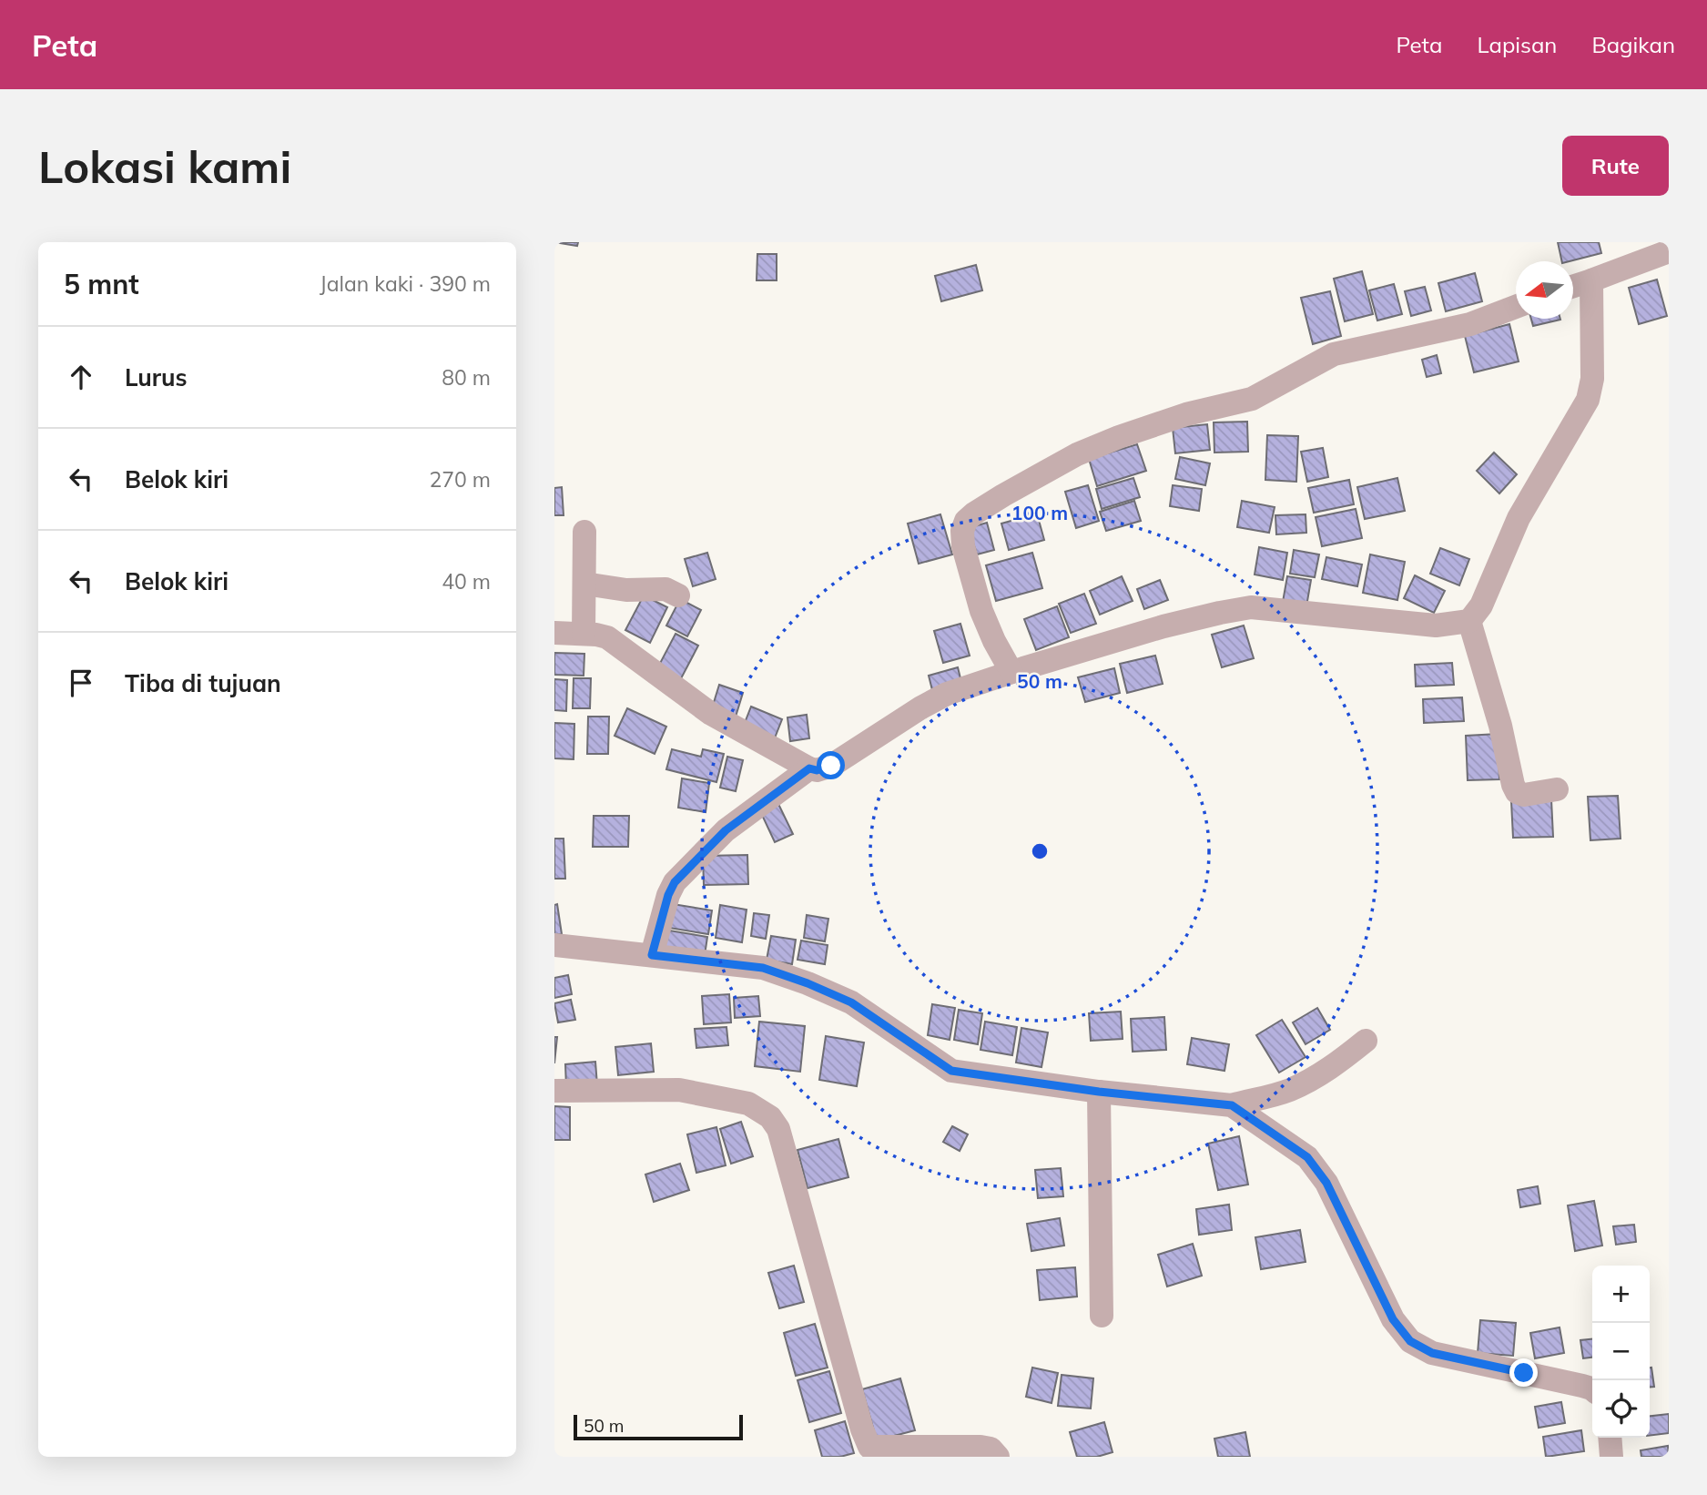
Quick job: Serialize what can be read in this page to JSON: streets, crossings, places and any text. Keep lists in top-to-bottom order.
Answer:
{
  "scale_bar": "50 m",
  "north": "left",
  "page": {
    "header": "Peta",
    "nav": ["Peta", "Lapisan", "Bagikan"],
    "buttons": "Rute",
    "title": "Lokasi kami",
    "heading": ["5 mnt", "Jalan kaki · 390 m"],
    "list": [
      ["Lurus", "80 m"],
      ["Belok kiri", "270 m"],
      ["Belok kiri", "40 m"],
      "Tiba di tujuan"
    ],
    "map_buttons": ["+", "−"],
    "scale": "50 m"
  },
  "rings": ["100 m", "50 m"]
}
